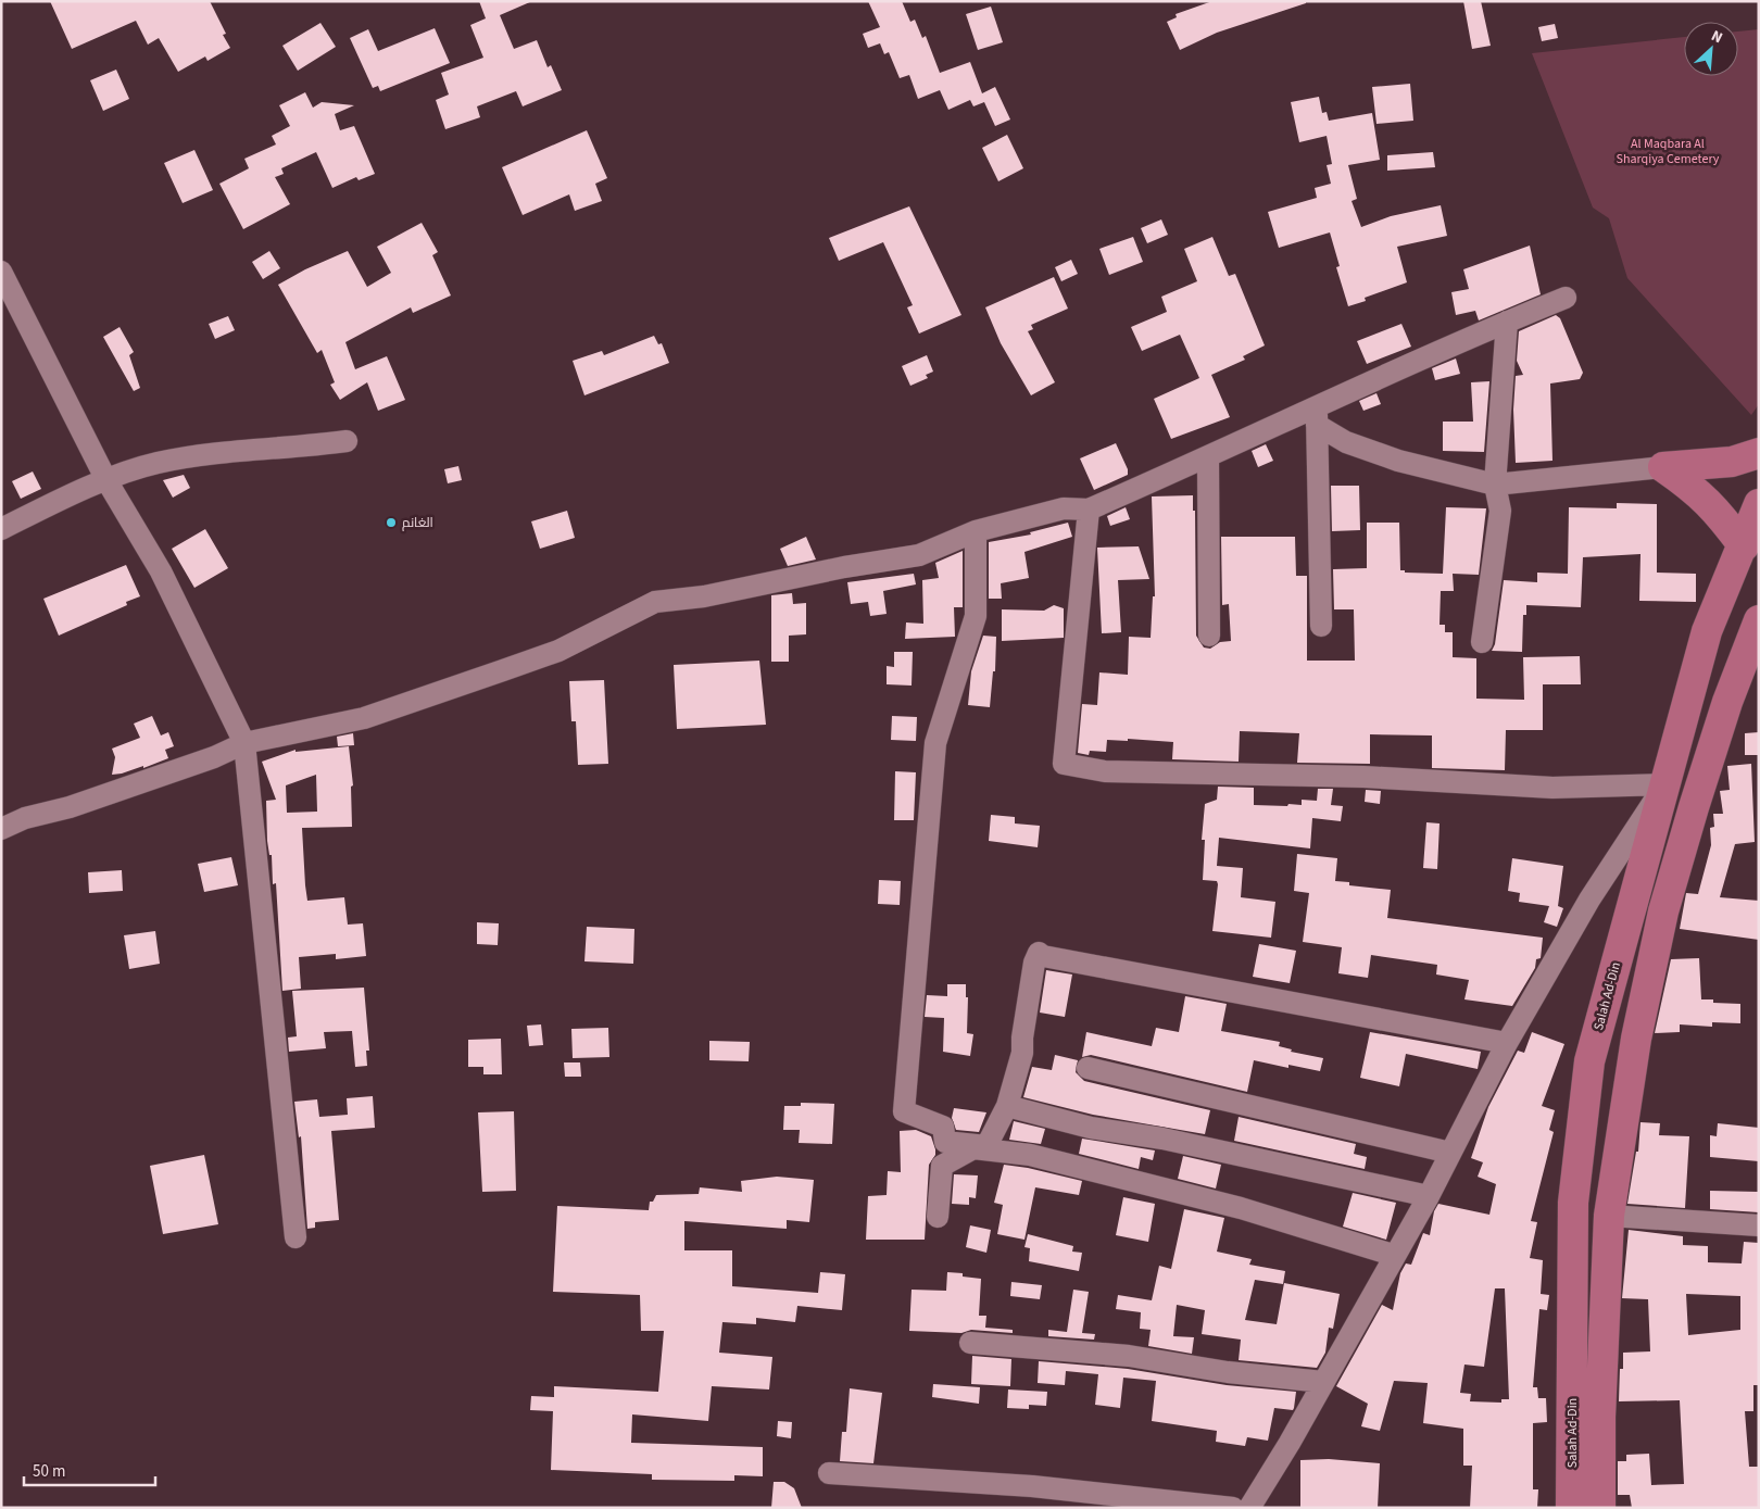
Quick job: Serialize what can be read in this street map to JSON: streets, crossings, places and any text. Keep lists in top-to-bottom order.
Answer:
{
  "streets": {
    "highway": ["Salah Ad-Din"]
  },
  "parks": ["Al Maqbara Al Sharqiya Cemetery"],
  "places": ["الغانم"],
  "scale_bar": "50 m",
  "north": "top right"
}
